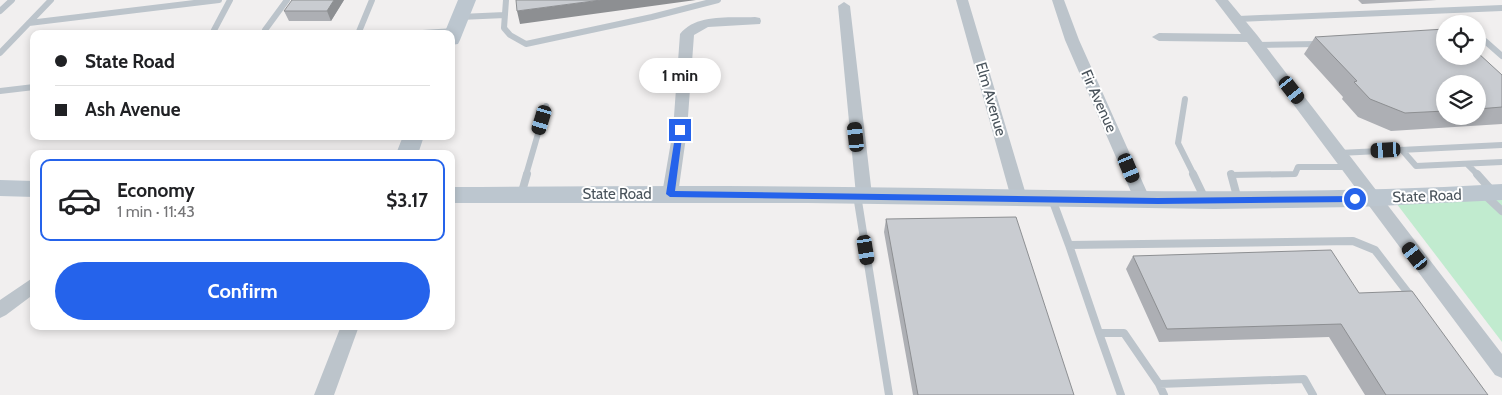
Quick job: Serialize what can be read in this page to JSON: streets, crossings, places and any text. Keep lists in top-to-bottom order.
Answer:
{
  "streets": {
    "main road": ["State Road"],
    "street": ["Elm Avenue", "Fir Avenue"]
  },
  "crossings": [
    ["Elm Avenue", "State Road"],
    ["Fir Avenue", "State Road"]
  ],
  "page": {
    "banner": ["State Road", "Ash Avenue"],
    "bubble": "1 min",
    "list": [
      {
        "name": "Economy",
        "note": "1 min · 11:43",
        "value": "$3.17"
      }
    ],
    "buttons": "Confirm"
  }
}
